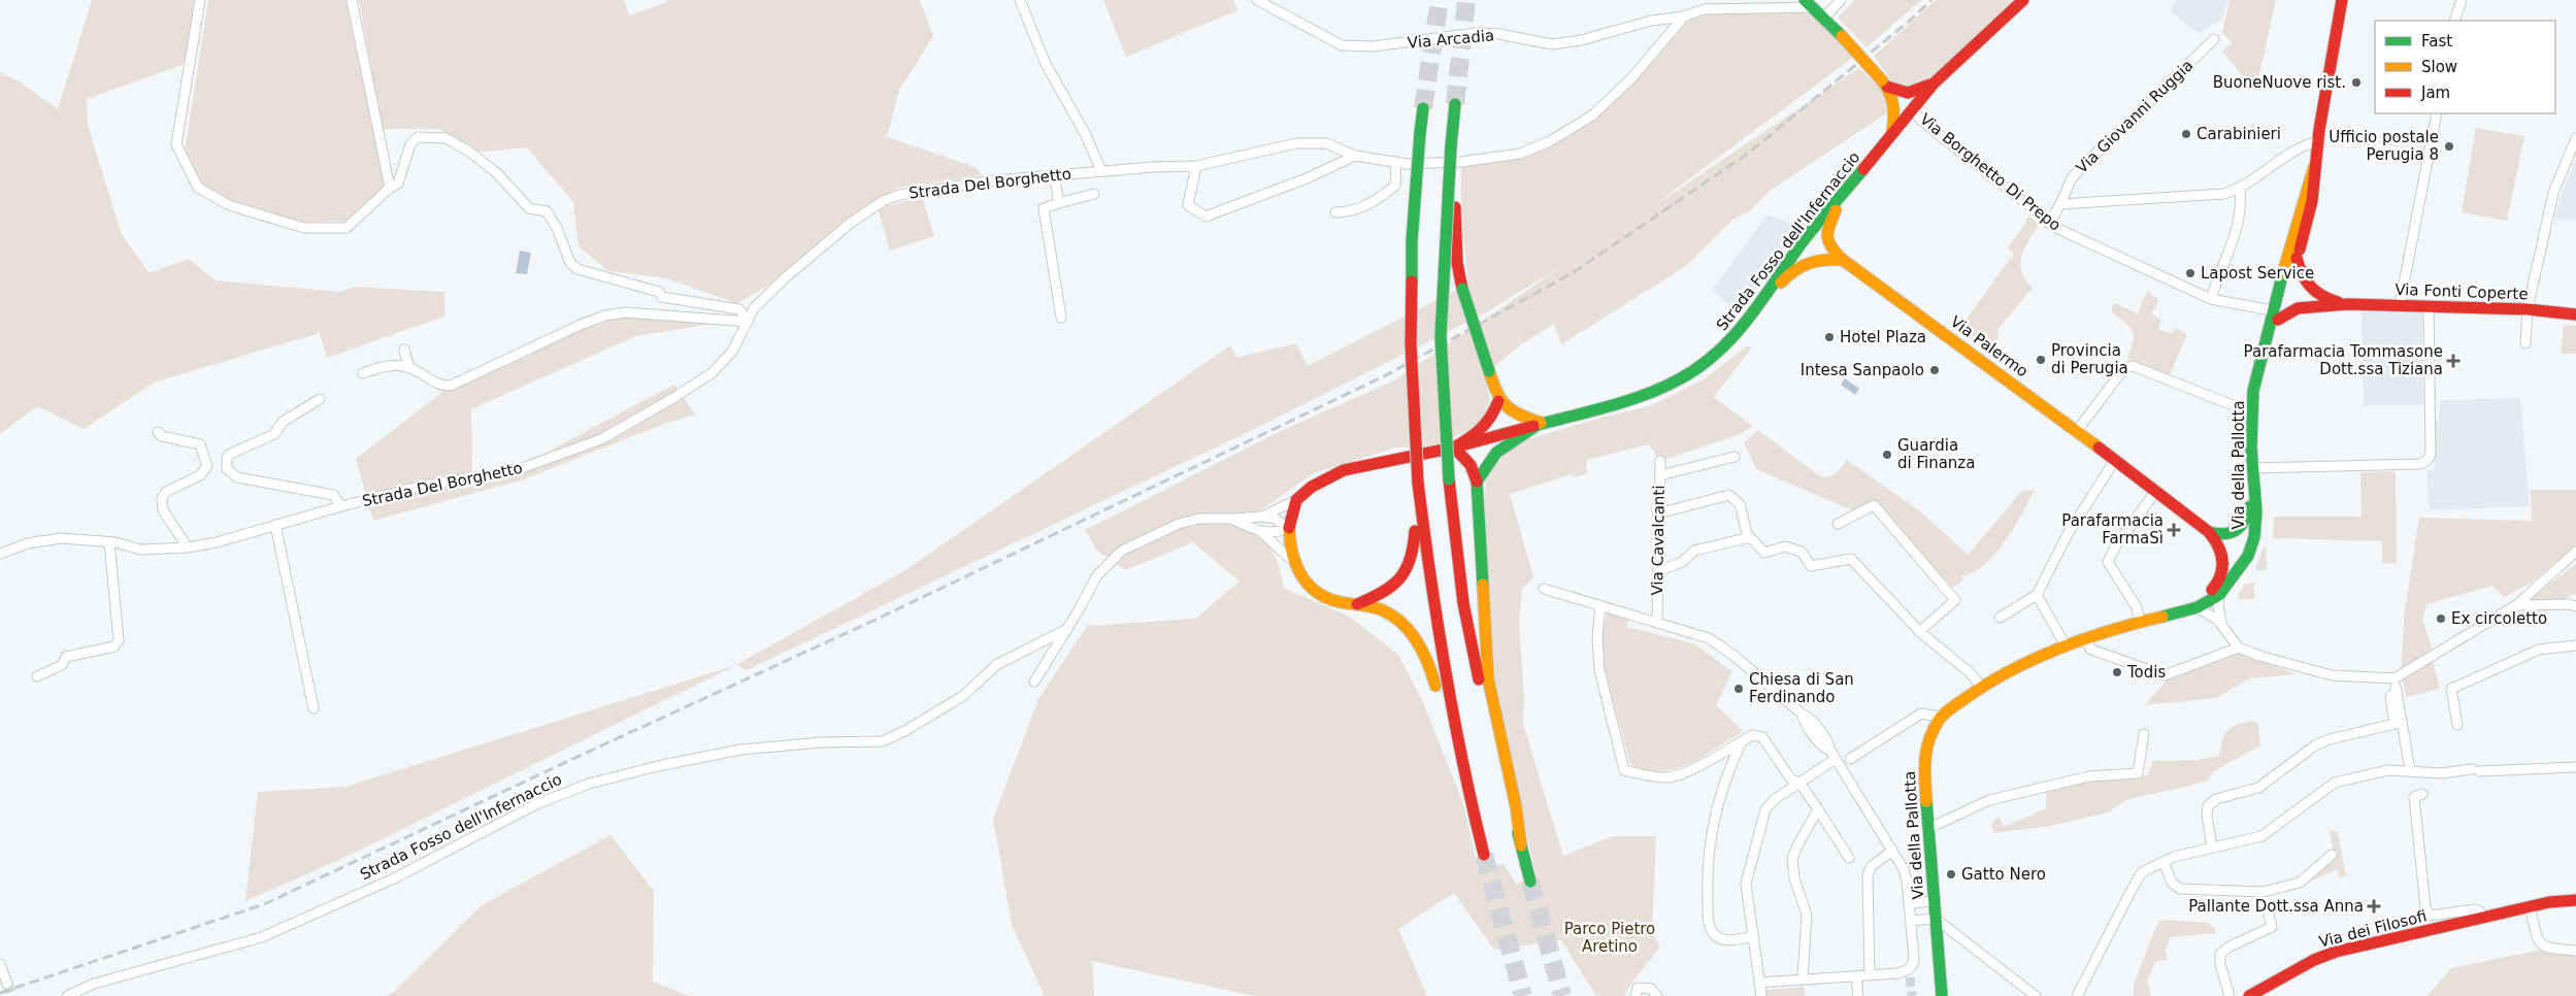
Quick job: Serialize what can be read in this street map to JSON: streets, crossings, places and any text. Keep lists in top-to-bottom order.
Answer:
{
  "streets": {
    "main road": [
      "Strada Fosso dell'Infernaccio",
      "Via Fonti Coperte",
      "Via Palermo",
      "Via della Pallotta",
      "Via dei Filosofi"
    ],
    "street": [
      "Via Arcadia",
      "Via Giovanni Ruggia",
      "Via Borghetto Di Prepo",
      "Strada Del Borghetto",
      "Via Cavalcanti"
    ]
  },
  "crossings": [
    ["Via Arcadia", "Strada Del Borghetto"],
    ["Via Giovanni Ruggia", "Via Borghetto Di Prepo"],
    ["Via Borghetto Di Prepo", "Strada Fosso dell'Infernaccio"],
    ["Via Borghetto Di Prepo", "Via Fonti Coperte"],
    ["Via Borghetto Di Prepo", "Via della Pallotta"],
    ["Strada Fosso dell'Infernaccio", "Via Palermo"],
    ["Via Fonti Coperte", "Via della Pallotta"],
    ["Via Palermo", "Via della Pallotta"]
  ],
  "parks": ["Parco Pietro Aretino"],
  "places": {
    "other": [
      "BuoneNuove rist.",
      "Carabinieri",
      "Ufficio postale Perugia 8",
      "Lapost Service",
      "Hotel Plaza",
      "Provincia di Perugia",
      "Intesa Sanpaolo",
      "Guardia di Finanza",
      "Ex circoletto",
      "Todis",
      "Chiesa di San Ferdinando",
      "Gatto Nero"
    ],
    "health": ["Parafarmacia Tommasone Dott.ssa Tiziana", "Parafarmacia FarmaSì", "Pallante Dott.ssa Anna"]
  },
  "legend": ["Fast", "Slow", "Jam"]
}
